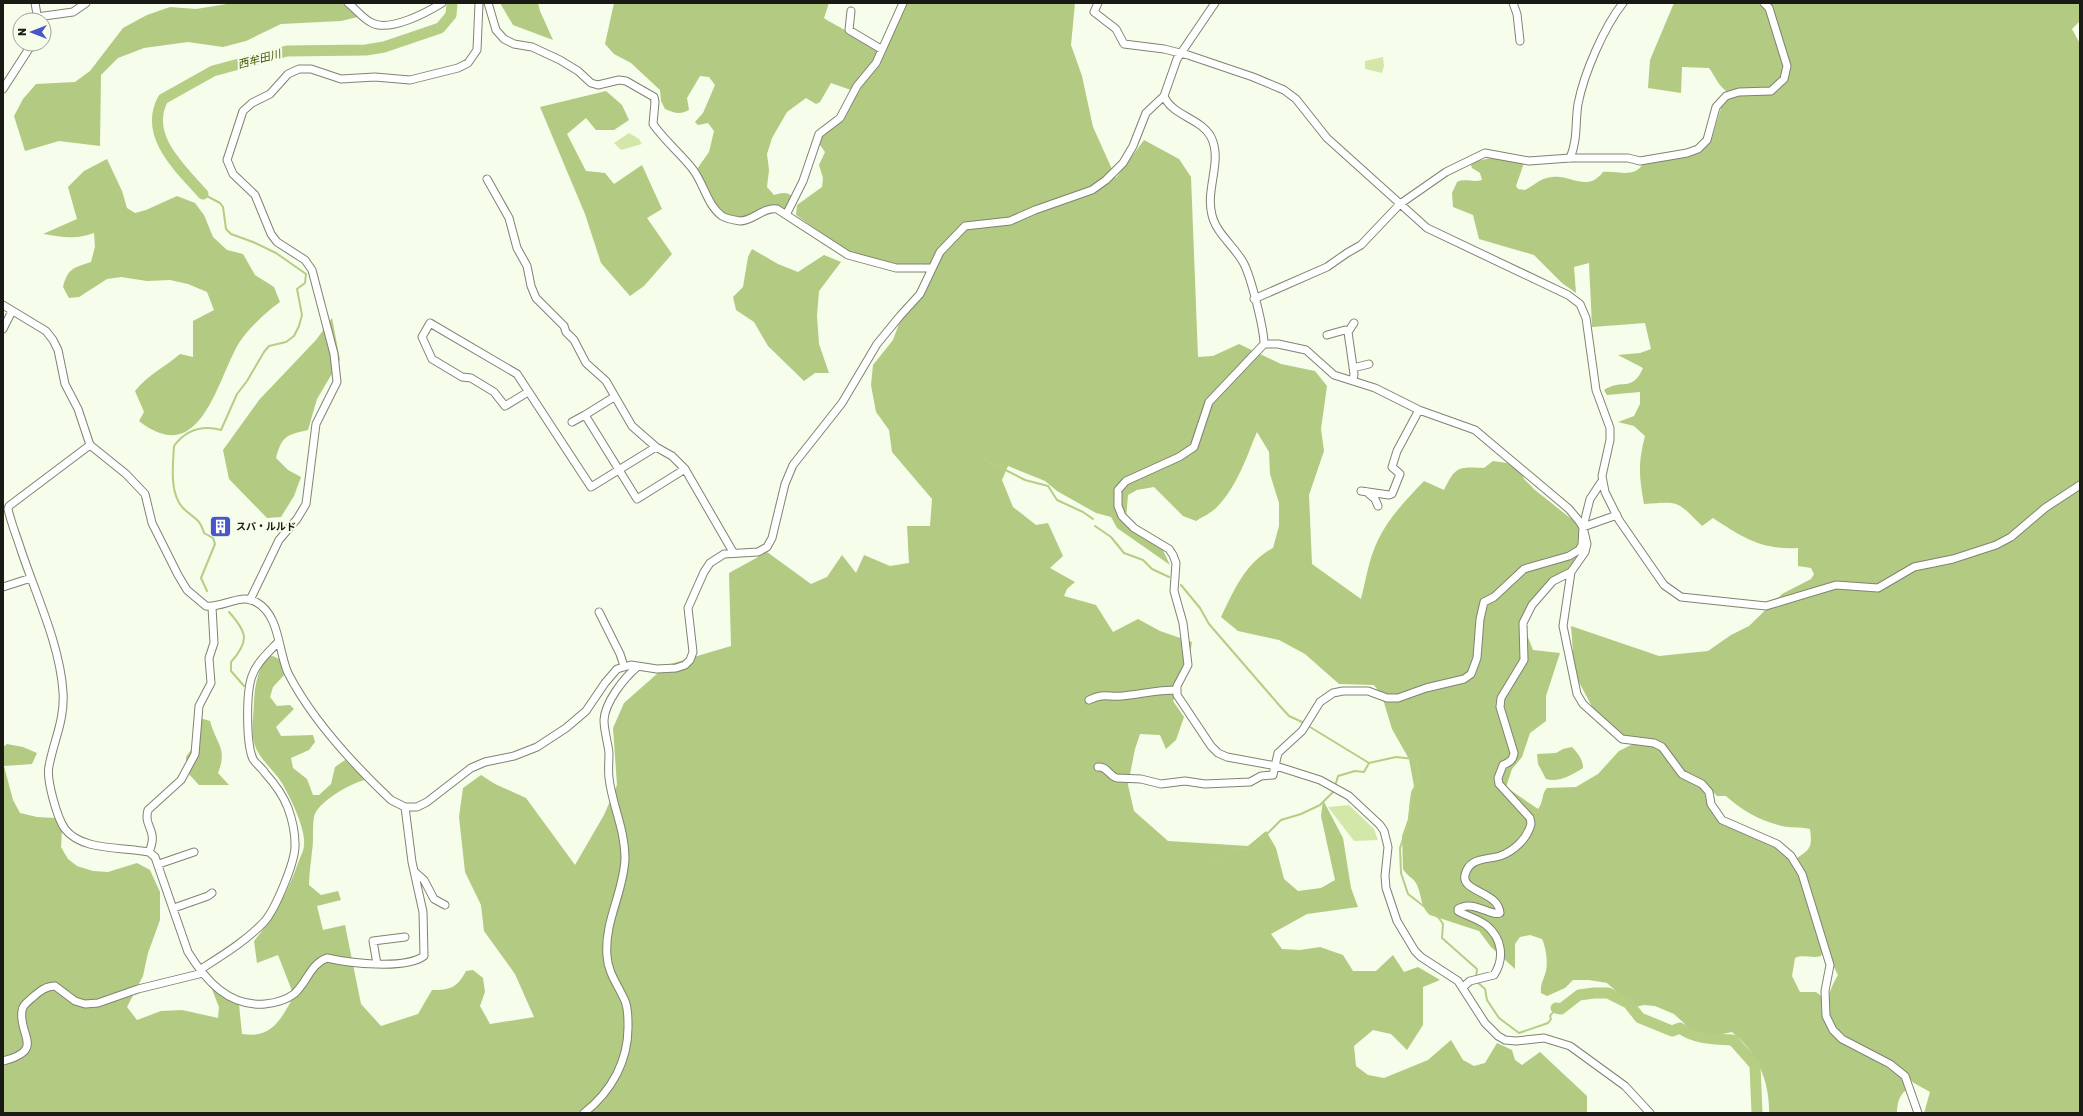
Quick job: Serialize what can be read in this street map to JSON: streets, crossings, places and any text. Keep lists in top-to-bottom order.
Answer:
{
  "water": ["西牟田川"],
  "places": {
    "building": ["スパ・ルルド"]
  },
  "north": "left"
}
